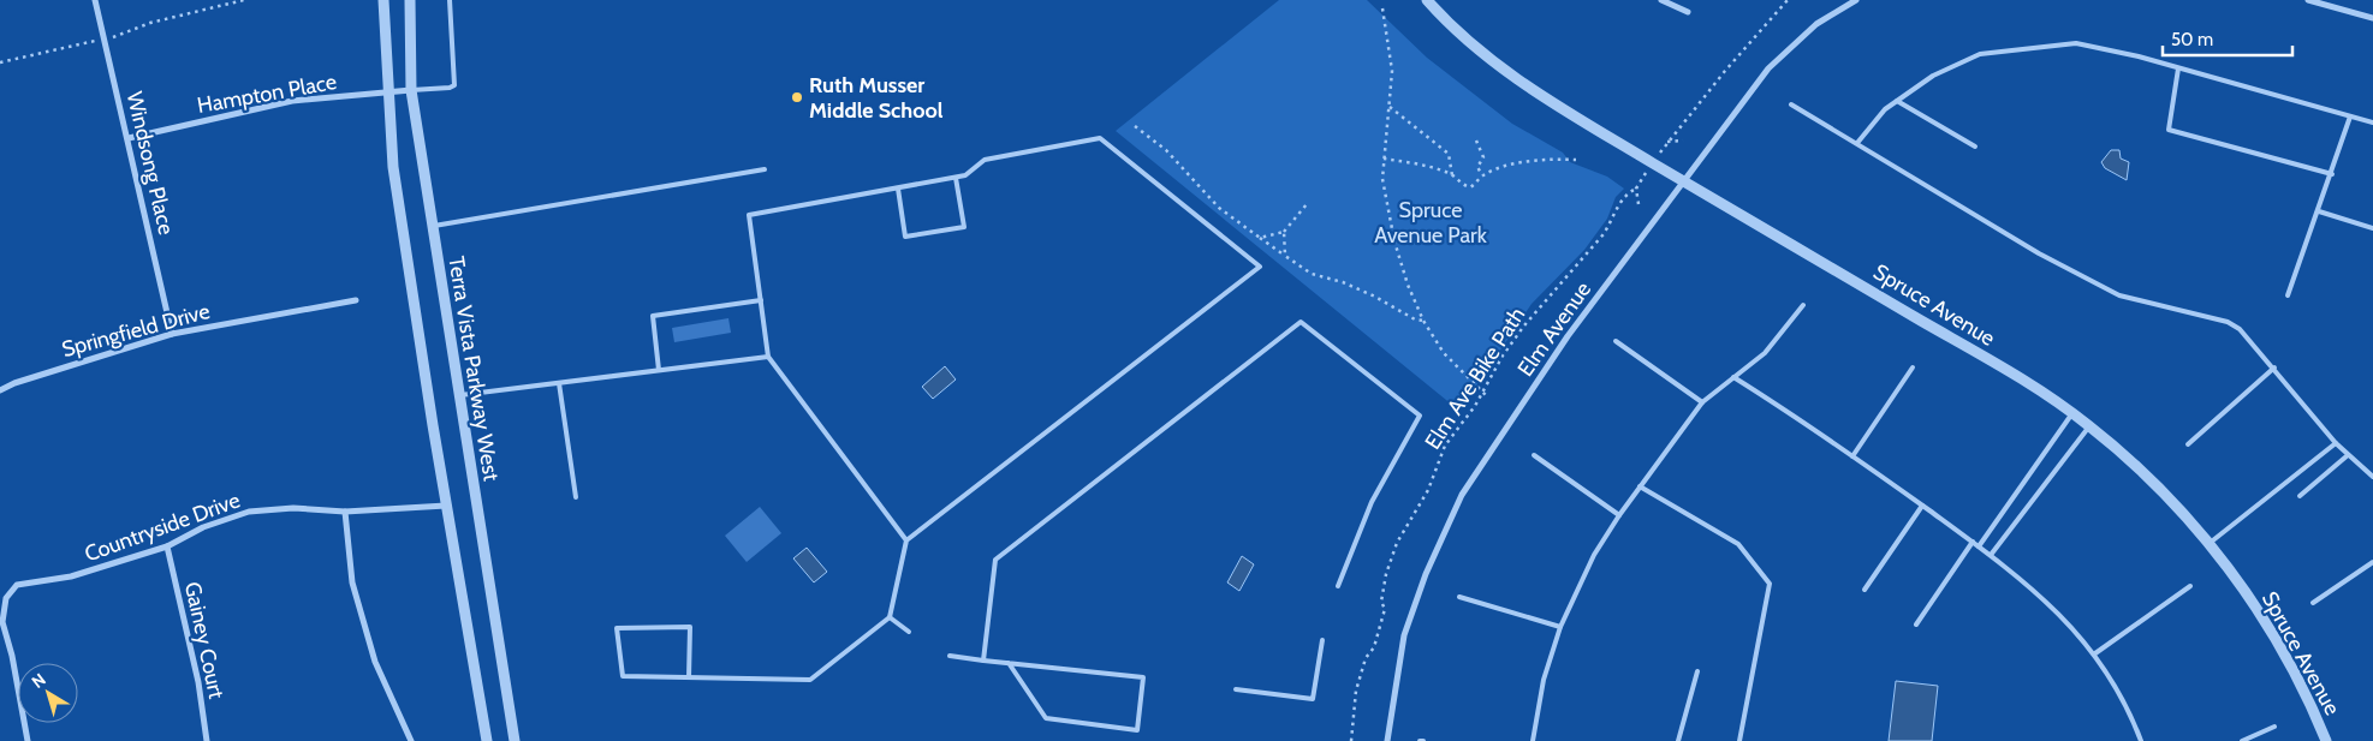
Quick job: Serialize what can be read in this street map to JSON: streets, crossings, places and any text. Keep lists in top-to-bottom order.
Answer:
{
  "streets": {
    "street": [
      "Hampton Place",
      "Windsong Place",
      "Spruce Avenue",
      "Elm Avenue",
      "Springfield Drive",
      "Terra Vista Parkway West",
      "Countryside Drive",
      "Gainey Court"
    ],
    "path": ["Elm Ave Bike Path"]
  },
  "crossings": [
    ["Hampton Place", "Windsong Place"],
    ["Hampton Place", "Terra Vista Parkway West"],
    ["Windsong Place", "Springfield Drive"],
    ["Spruce Avenue", "Elm Avenue"],
    ["Countryside Drive", "Gainey Court"]
  ],
  "parks": ["Spruce Avenue Park"],
  "places": ["Ruth Musser Middle School"],
  "scale_bar": "50 m",
  "north": "top left"
}
